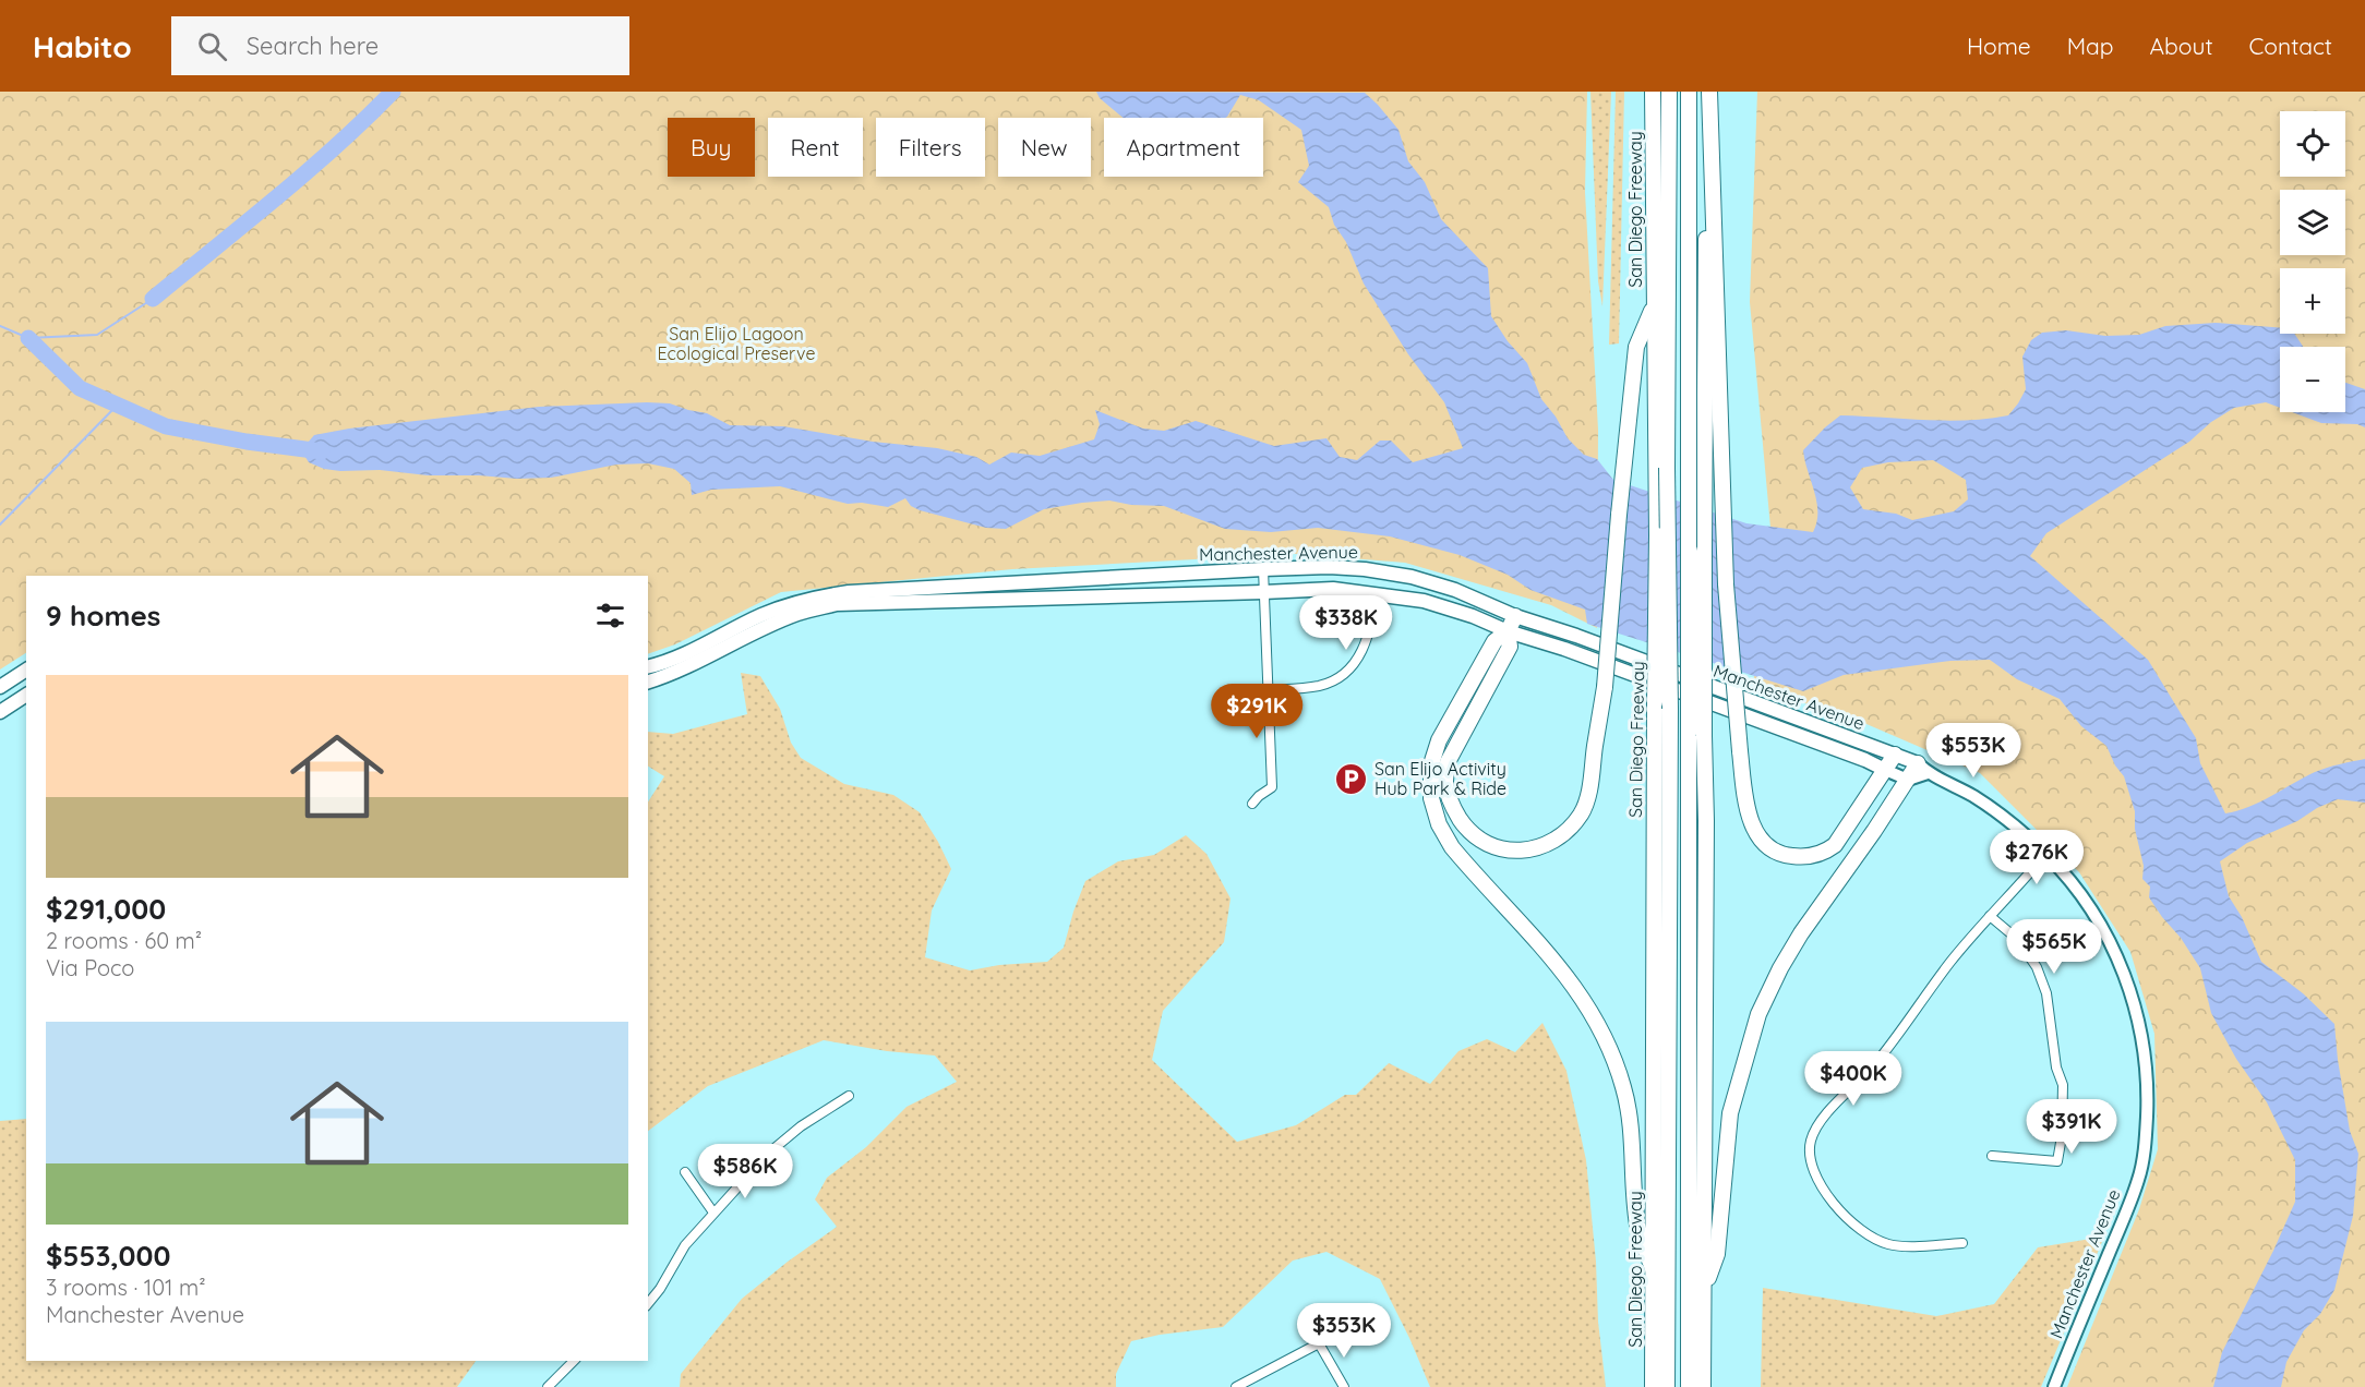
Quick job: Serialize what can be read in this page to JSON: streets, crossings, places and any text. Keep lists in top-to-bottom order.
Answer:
{
  "streets": {
    "highway": ["San Diego Freeway"],
    "main road": ["Manchester Avenue"]
  },
  "parks": ["San Elijo Lagoon Ecological Preserve"],
  "places": {
    "parking": ["San Elijo Activity Hub Park & Ride"]
  },
  "page": {
    "header": "Habito",
    "search": "Search here",
    "nav": [
      "Home",
      "Map",
      "About",
      "Contact"
    ],
    "map_buttons": ["+", "−"],
    "chip": [
      "Buy",
      "Rent",
      "Filters",
      "New",
      "Apartment"
    ],
    "heading": "9 homes",
    "price": [
      "$338K",
      "$291K",
      "$553K",
      "$276K",
      "$565K",
      "$400K",
      "$391K",
      "$586K",
      "$353K"
    ],
    "list": [
      {
        "name": "$291,000",
        "note": "2 rooms · 60 m² · Via Poco"
      },
      {
        "name": "$553,000",
        "note": "3 rooms · 101 m² · Manchester Avenue"
      }
    ]
  }
}
